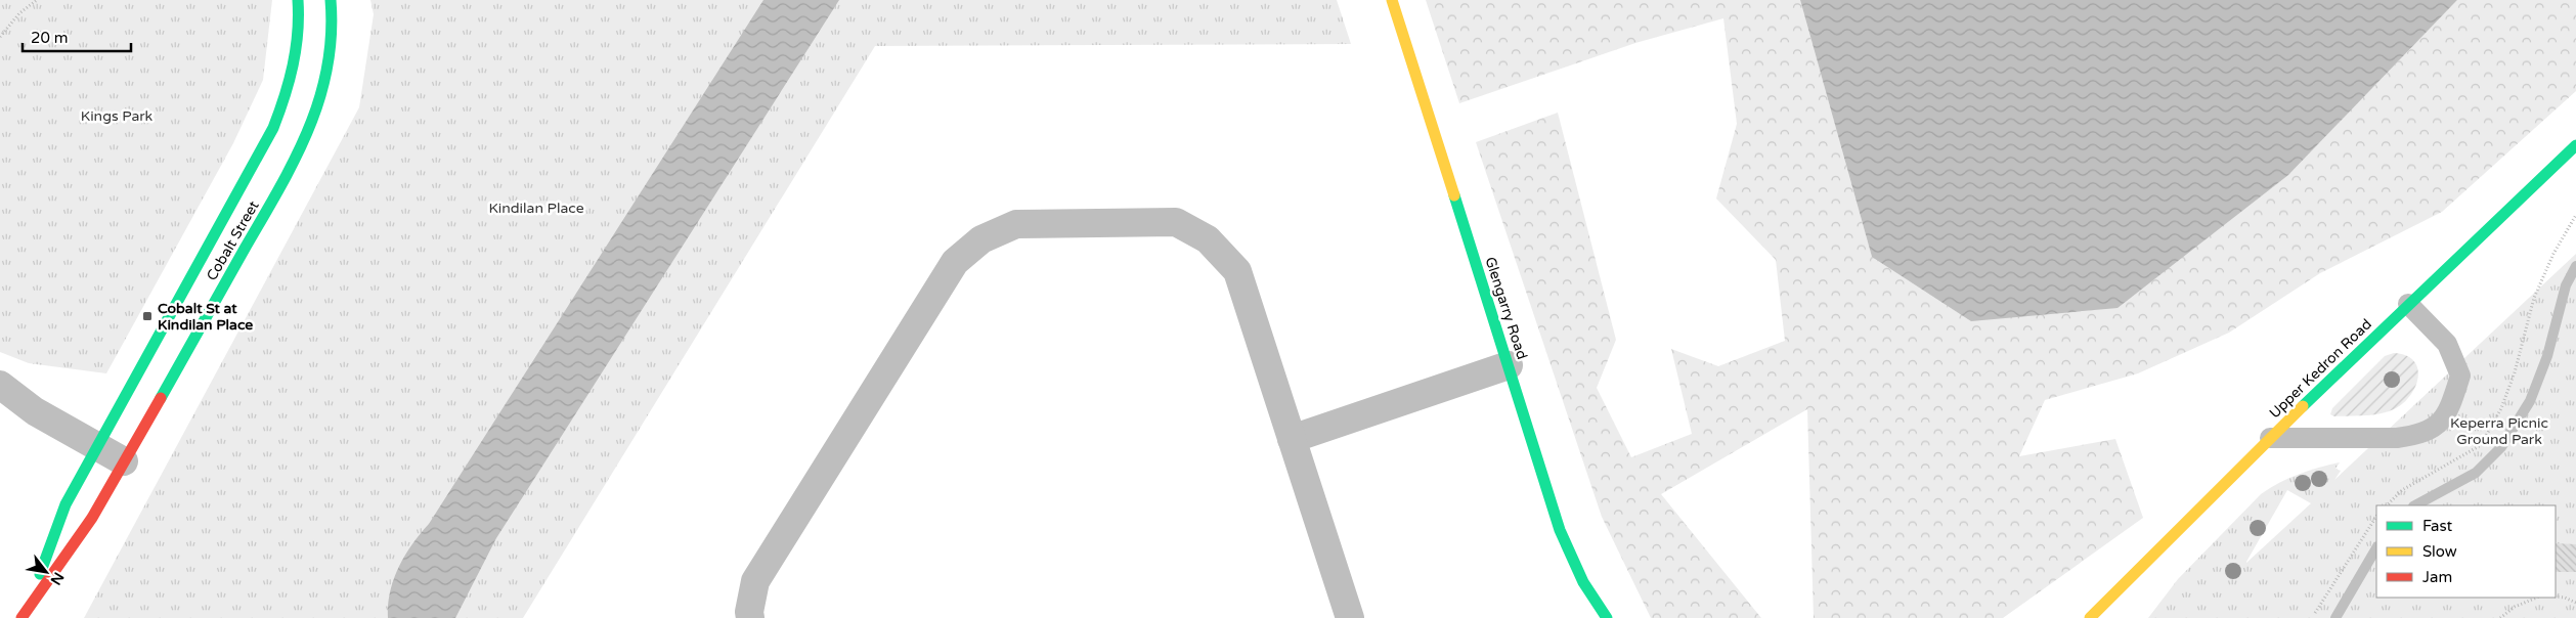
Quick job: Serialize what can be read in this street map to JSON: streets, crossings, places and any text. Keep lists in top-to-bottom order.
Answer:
{
  "streets": {
    "street": ["Cobalt Street", "Glengarry Road", "Upper Kedron Road"]
  },
  "parks": ["Kings Park", "Kindilan Place", "Keperra Picnic Ground Park"],
  "places": {
    "transit": ["Cobalt St at Kindilan Place"]
  },
  "legend": ["Fast", "Slow", "Jam"],
  "scale_bar": "20 m",
  "north": "bottom right"
}
